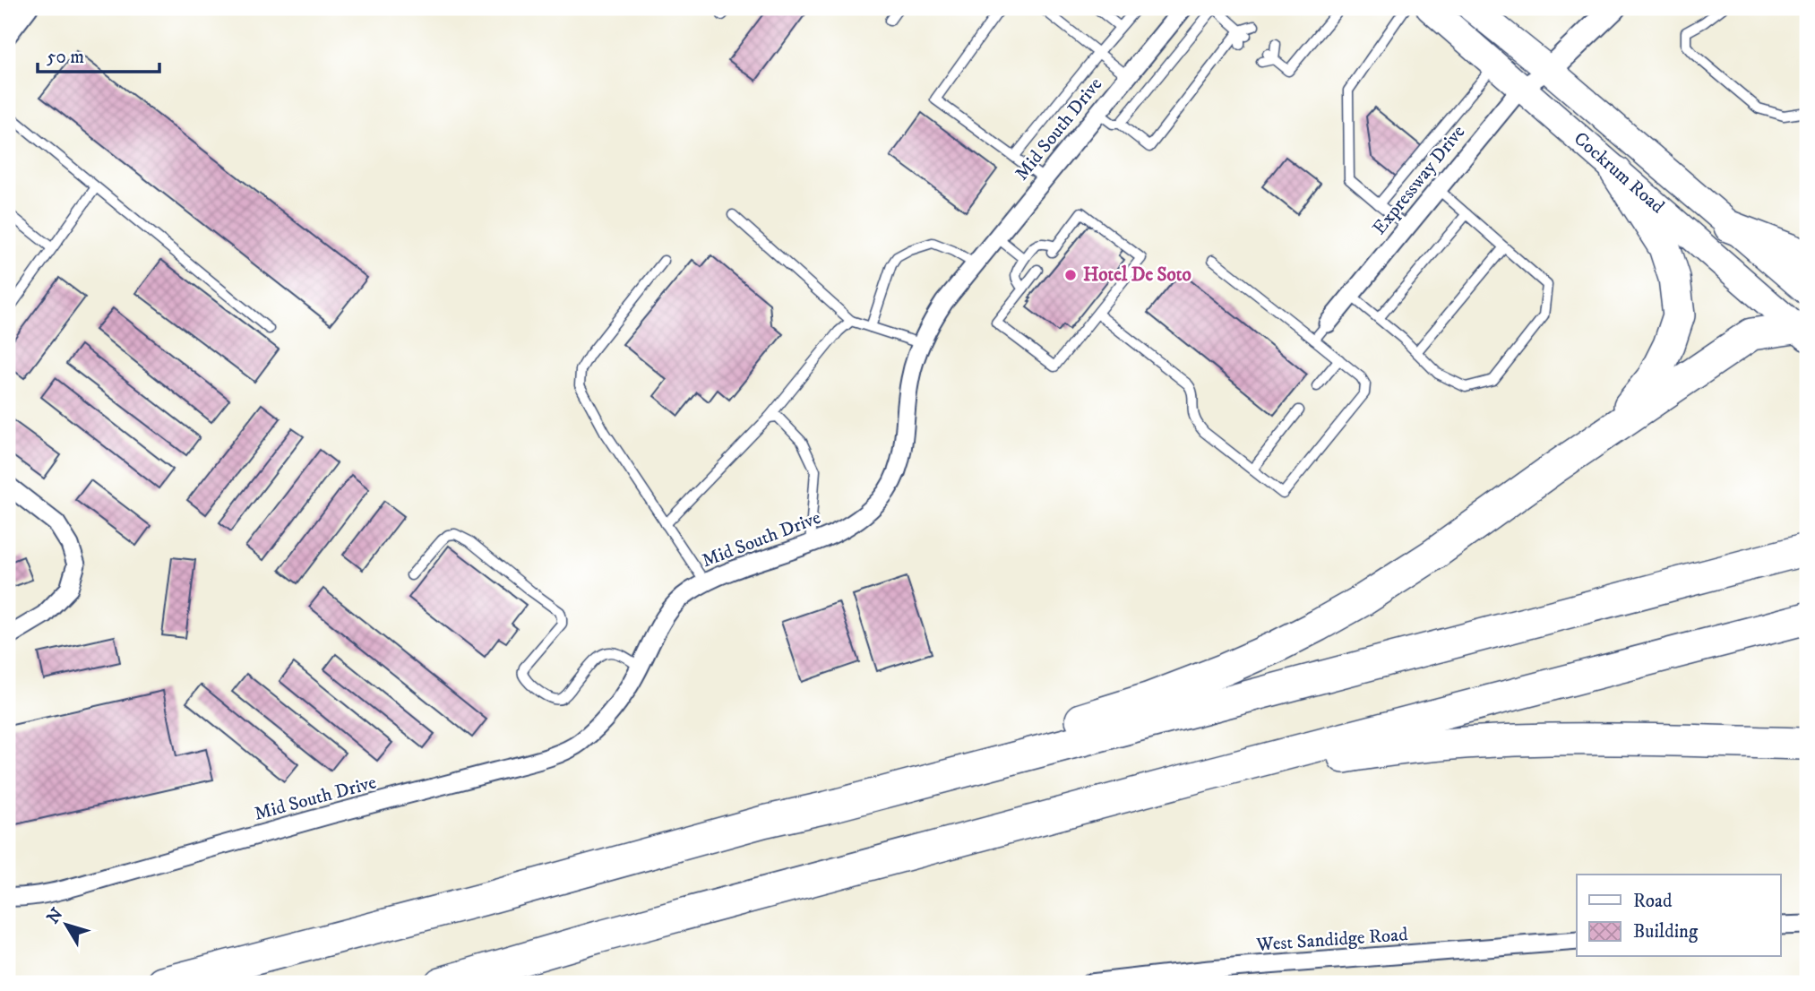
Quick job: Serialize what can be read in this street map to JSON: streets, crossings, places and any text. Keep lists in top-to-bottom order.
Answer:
{
  "streets": {
    "main road": ["Cockrum Road"],
    "street": ["Mid South Drive", "Expressway Drive", "West Sandidge Road"]
  },
  "crossings": [
    ["Cockrum Road", "Expressway Drive"]
  ],
  "places": ["Hotel De Soto"],
  "legend": ["Road", "Building"],
  "scale_bar": "50 m",
  "north": "top left"
}
